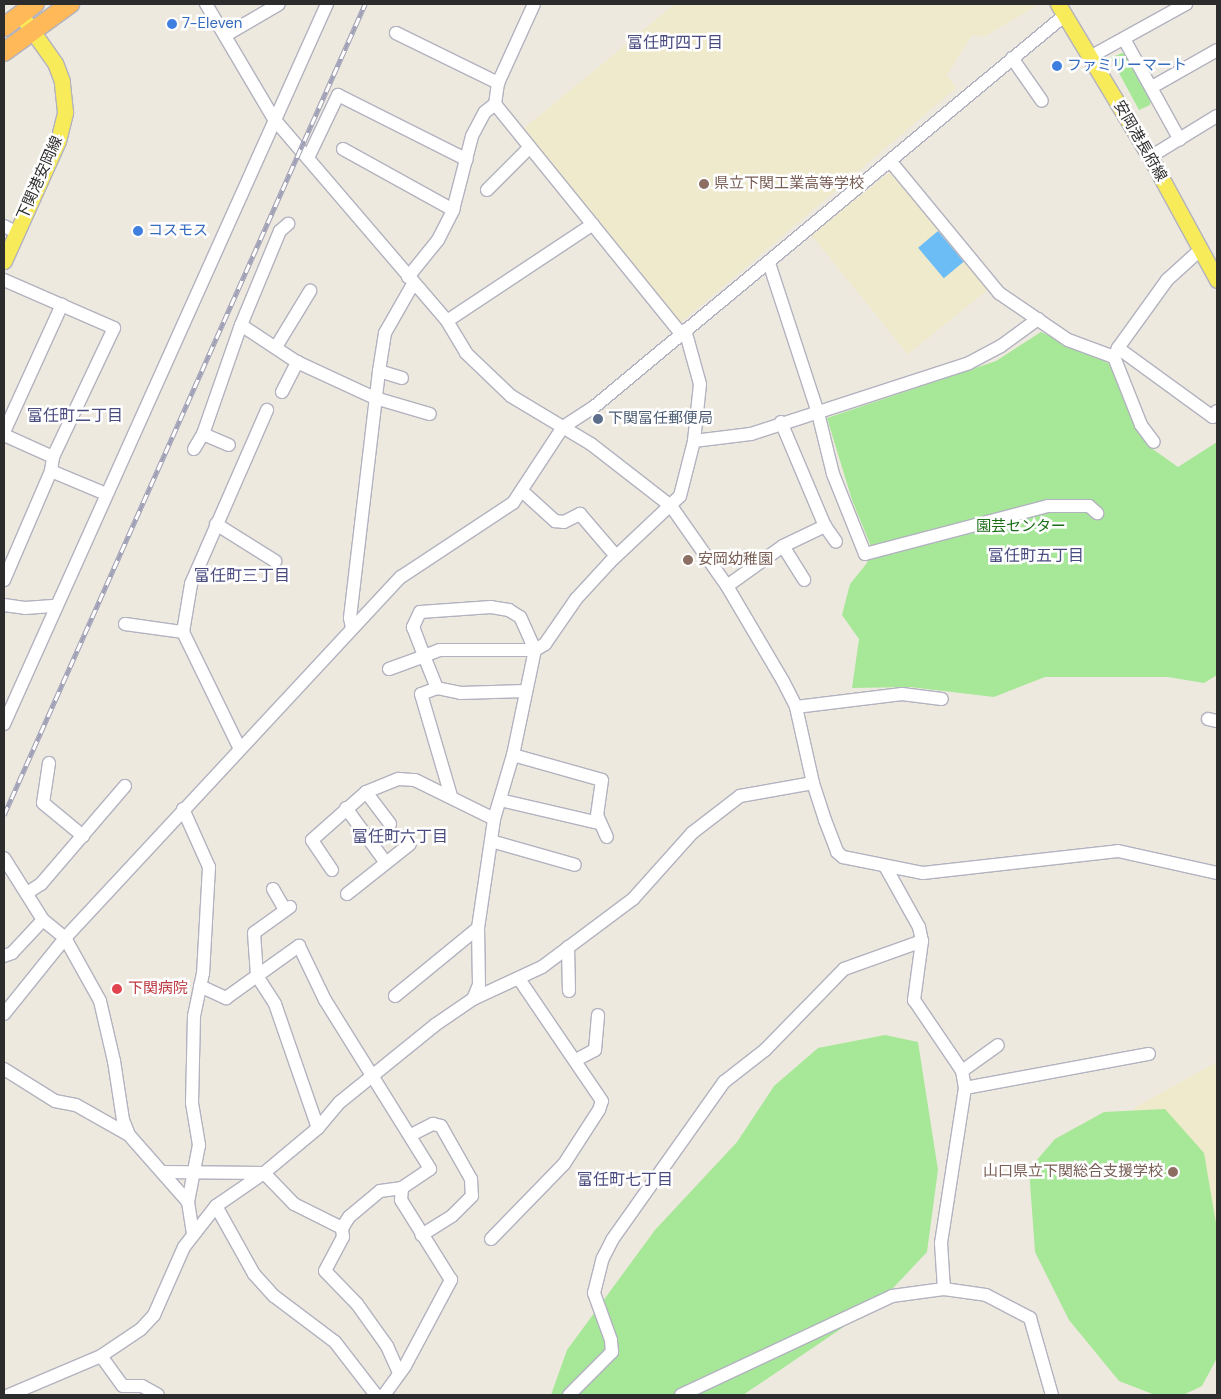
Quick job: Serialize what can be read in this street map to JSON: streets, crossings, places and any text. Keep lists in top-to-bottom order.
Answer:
{
  "streets": {
    "main road": ["安岡港長府線", "下関港安岡線"]
  },
  "districts": [
    "富任町四丁目",
    "富任町二丁目",
    "富任町五丁目",
    "富任町三丁目",
    "富任町六丁目",
    "富任町七丁目"
  ],
  "parks": ["園芸センター"],
  "places": [
    "7-Eleven",
    "ファミリーマート",
    "県立下関工業高等学校",
    "コスモス",
    "下関冨任郵便局",
    "安岡幼稚園",
    "下関病院",
    "山口県立下関総合支援学校"
  ]
}
